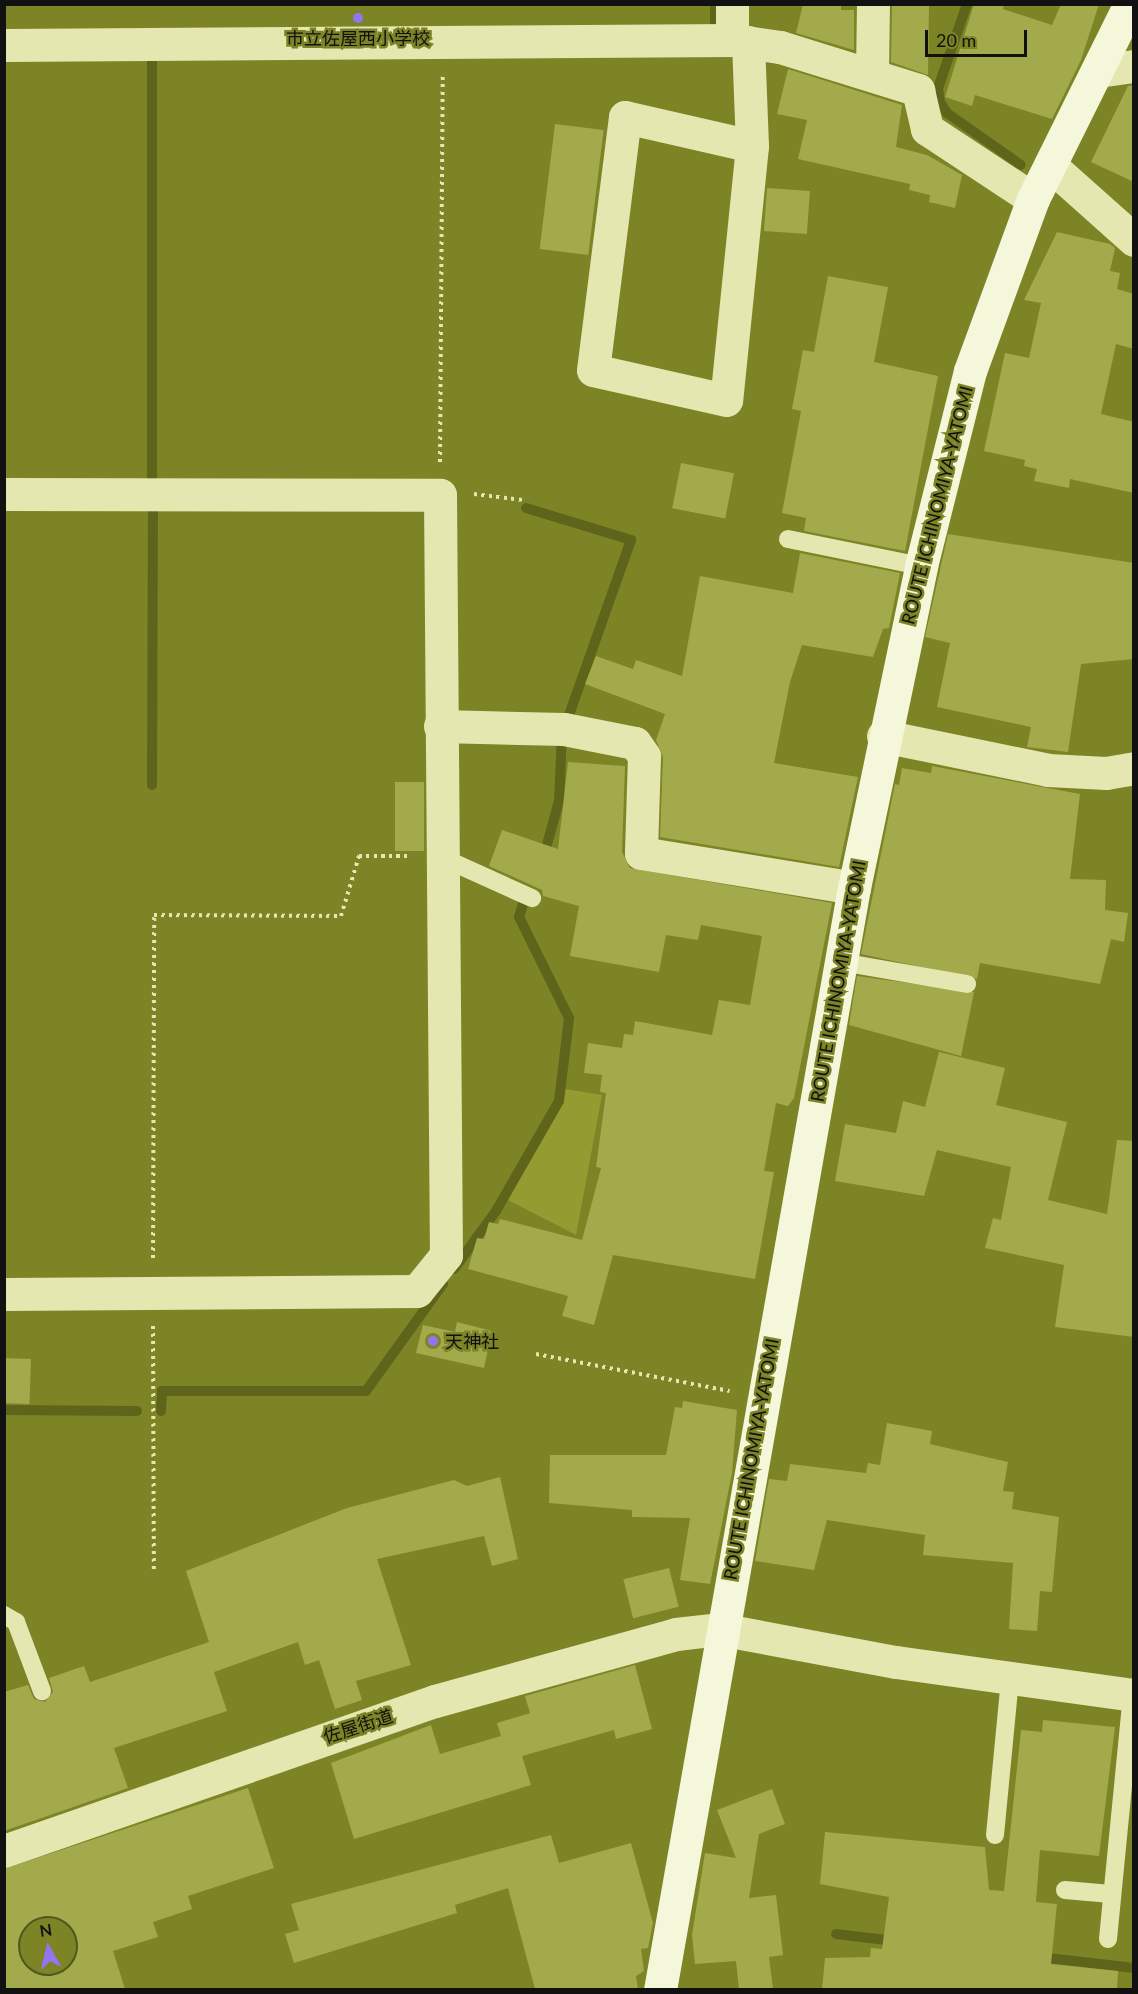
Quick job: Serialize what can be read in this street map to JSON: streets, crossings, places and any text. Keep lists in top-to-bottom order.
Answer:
{
  "streets": {
    "main road": ["ROUTE ICHINOMIYA-YATOMI"],
    "street": ["佐屋街道"]
  },
  "crossings": [
    ["ROUTE ICHINOMIYA-YATOMI", "佐屋街道"]
  ],
  "places": ["市立佐屋西小学校", "天神社"],
  "scale_bar": "20 m",
  "north": "top"
}
